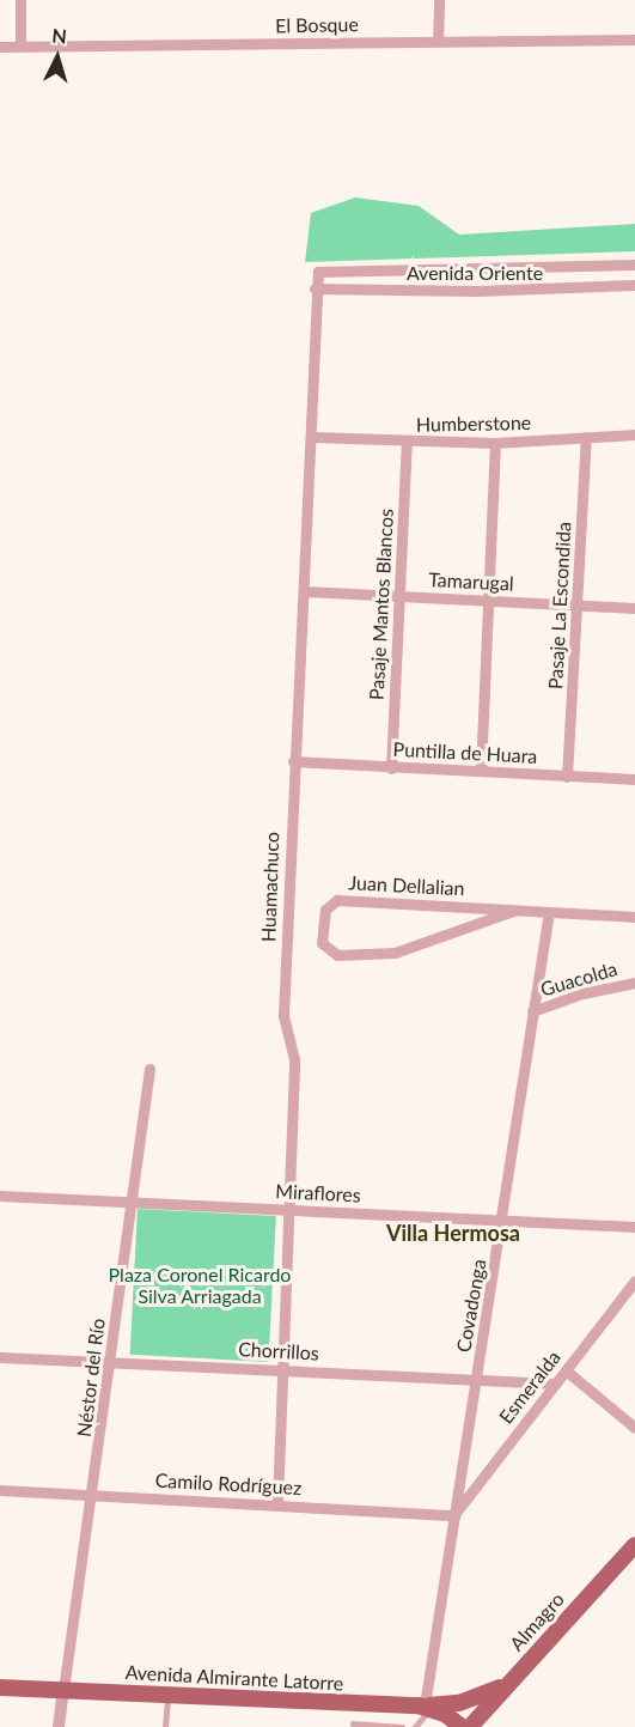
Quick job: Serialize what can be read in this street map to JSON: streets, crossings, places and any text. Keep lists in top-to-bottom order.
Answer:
{
  "streets": {
    "main road": ["Almagro", "Avenida Almirante Latorre"],
    "street": [
      "El Bosque",
      "Avenida Oriente",
      "Humberstone",
      "Tamarugal",
      "Pasaje Mantos Blancos",
      "Pasaje La Escondida",
      "Puntilla de Huara",
      "Juan Dellalian",
      "Huamachuco",
      "Guacolda",
      "Miraflores",
      "Covadonga",
      "Chorrillos",
      "Néstor del Río",
      "Esmeralda",
      "Camilo Rodríguez"
    ]
  },
  "crossings": [
    ["Avenida Oriente", "Huamachuco"],
    ["Humberstone", "Pasaje Mantos Blancos"],
    ["Humberstone", "Pasaje La Escondida"],
    ["Humberstone", "Huamachuco"],
    ["Tamarugal", "Pasaje Mantos Blancos"],
    ["Tamarugal", "Pasaje La Escondida"],
    ["Tamarugal", "Huamachuco"],
    ["Pasaje Mantos Blancos", "Puntilla de Huara"],
    ["Pasaje La Escondida", "Puntilla de Huara"],
    ["Puntilla de Huara", "Huamachuco"],
    ["Juan Dellalian", "Covadonga"],
    ["Huamachuco", "Miraflores"],
    ["Huamachuco", "Chorrillos"],
    ["Huamachuco", "Camilo Rodríguez"],
    ["Guacolda", "Covadonga"],
    ["Miraflores", "Covadonga"],
    ["Miraflores", "Néstor del Río"],
    ["Covadonga", "Chorrillos"],
    ["Covadonga", "Esmeralda"],
    ["Covadonga", "Camilo Rodríguez"],
    ["Covadonga", "Avenida Almirante Latorre"],
    ["Chorrillos", "Néstor del Río"],
    ["Chorrillos", "Esmeralda"],
    ["Néstor del Río", "Camilo Rodríguez"],
    ["Néstor del Río", "Avenida Almirante Latorre"],
    ["Esmeralda", "Camilo Rodríguez"]
  ],
  "districts": ["Villa Hermosa"],
  "parks": ["Plaza Coronel Ricardo Silva Arriagada"],
  "north": "top"
}
